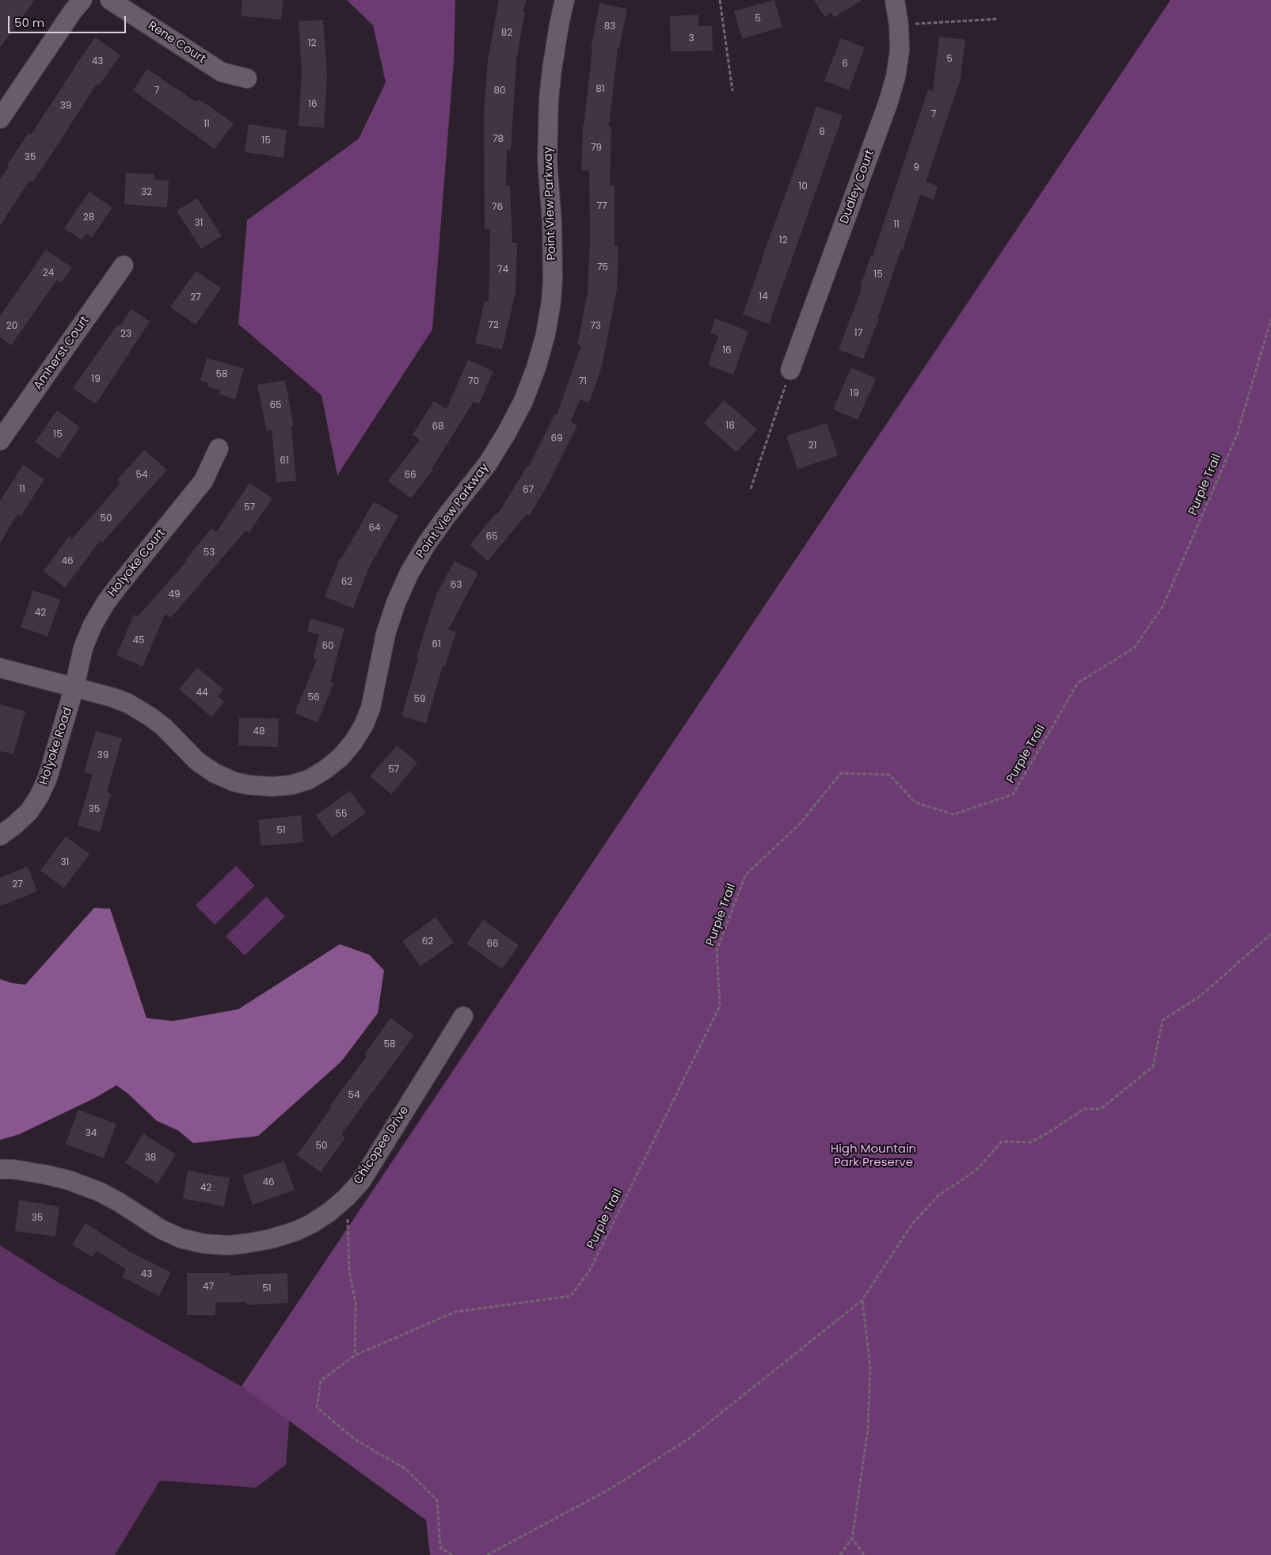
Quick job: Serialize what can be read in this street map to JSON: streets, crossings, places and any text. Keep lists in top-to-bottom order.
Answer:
{
  "streets": {
    "street": [
      "Rene Court",
      "Dudley Court",
      "Point View Parkway",
      "Amherst Court",
      "Holyoke Court",
      "Holyoke Road",
      "Chicopee Drive"
    ],
    "path": ["Purple Trail"]
  },
  "crossings": [
    ["Point View Parkway", "Holyoke Court"],
    ["Point View Parkway", "Holyoke Road"],
    ["Holyoke Court", "Holyoke Road"]
  ],
  "parks": ["High Mountain Park Preserve"],
  "house_numbers": [
    "5",
    "83",
    "82",
    "3",
    "12",
    "5",
    "43",
    "6",
    "81",
    "7",
    "80",
    "16",
    "39",
    "7",
    "11",
    "8",
    "78",
    "15",
    "79",
    "35",
    "9",
    "10",
    "32",
    "77",
    "76",
    "28",
    "31",
    "11",
    "12",
    "75",
    "74",
    "24",
    "15",
    "14",
    "27",
    "72",
    "20",
    "73",
    "17",
    "23",
    "16",
    "58",
    "19",
    "70",
    "71",
    "19",
    "65",
    "18",
    "68",
    "15",
    "69",
    "21",
    "61",
    "54",
    "66",
    "11",
    "67",
    "57",
    "50",
    "64",
    "65",
    "53",
    "46",
    "62",
    "63",
    "49",
    "42",
    "45",
    "61",
    "60",
    "44",
    "56",
    "59",
    "48",
    "39",
    "57",
    "35",
    "55",
    "51",
    "31",
    "27",
    "62",
    "66",
    "58",
    "54",
    "34",
    "50",
    "38",
    "46",
    "42",
    "35",
    "43",
    "47",
    "51"
  ],
  "scale_bar": "50 m"
}
